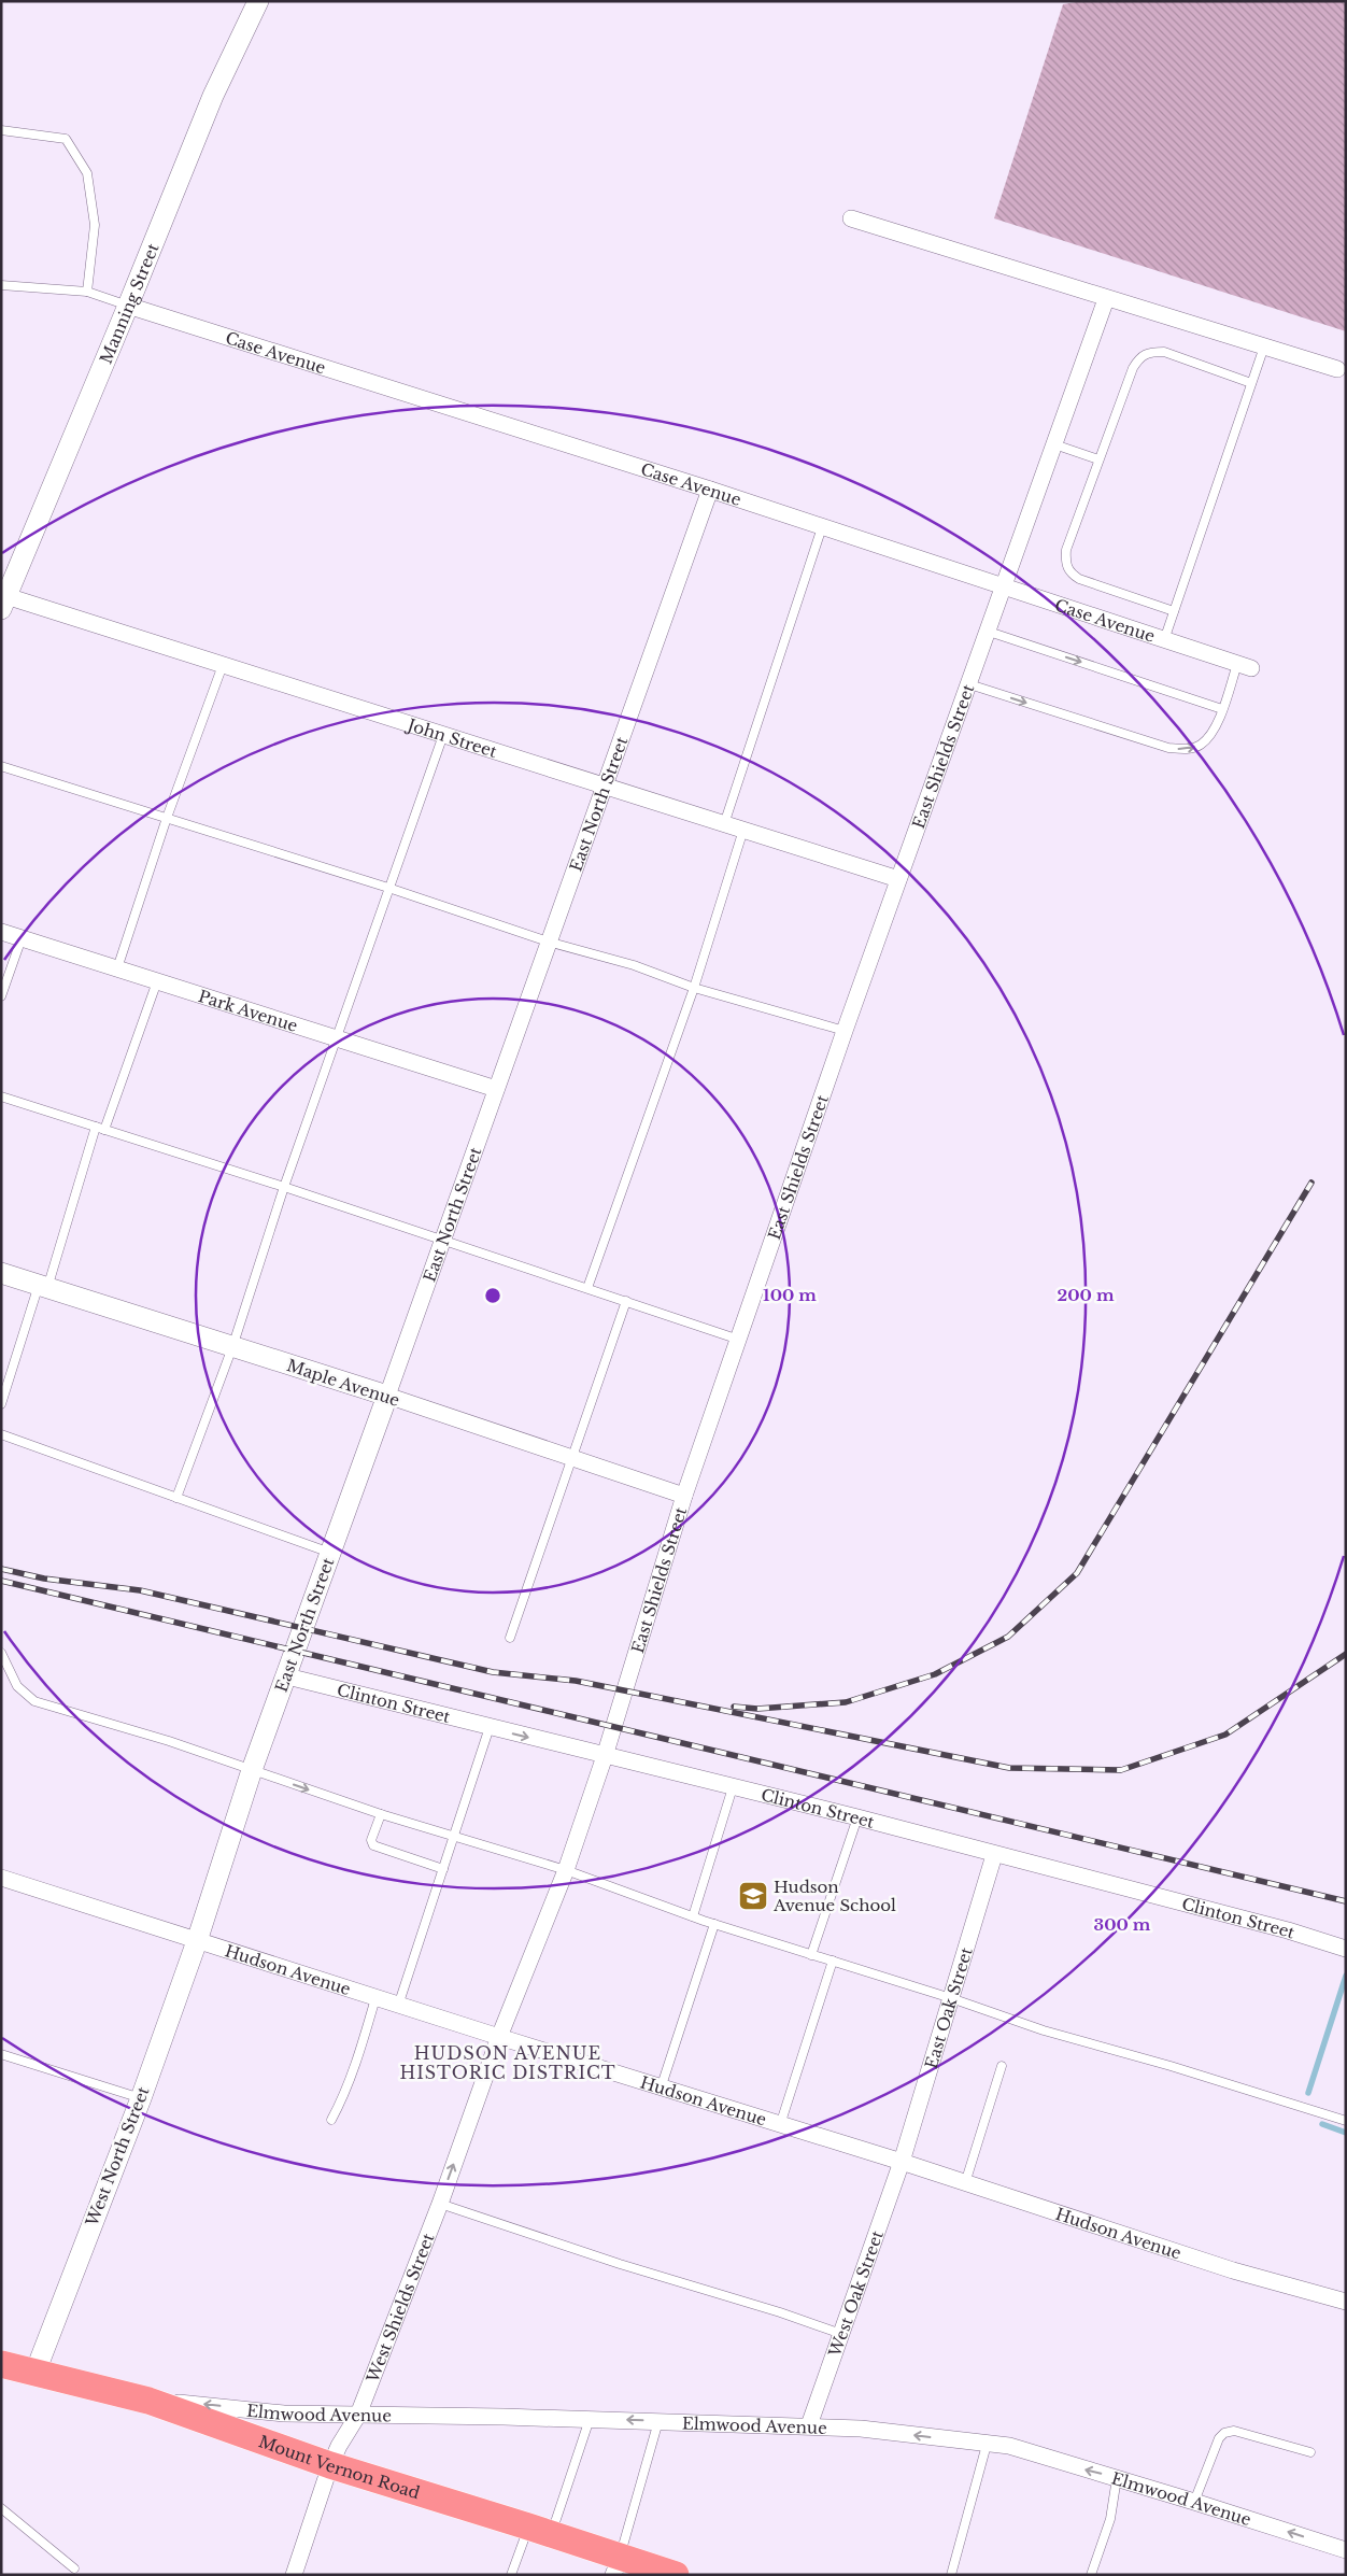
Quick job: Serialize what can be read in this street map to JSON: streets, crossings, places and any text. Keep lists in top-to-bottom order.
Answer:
{
  "streets": {
    "highway": ["Mount Vernon Road"],
    "street": [
      "Manning Street",
      "Case Avenue",
      "John Street",
      "East Shields Street",
      "East North Street",
      "Park Avenue",
      "Maple Avenue",
      "Clinton Street",
      "Hudson Avenue",
      "East Oak Street",
      "West North Street",
      "West Oak Street",
      "West Shields Street",
      "Elmwood Avenue"
    ]
  },
  "crossings": [
    ["Manning Street", "Case Avenue"],
    ["Manning Street", "John Street"],
    ["Case Avenue", "East Shields Street"],
    ["Case Avenue", "East North Street"],
    ["John Street", "East Shields Street"],
    ["John Street", "East North Street"],
    ["East Shields Street", "Maple Avenue"],
    ["East Shields Street", "Clinton Street"],
    ["East Shields Street", "Hudson Avenue"],
    ["East Shields Street", "West Shields Street"],
    ["East North Street", "Park Avenue"],
    ["East North Street", "Maple Avenue"],
    ["East North Street", "Clinton Street"],
    ["East North Street", "Hudson Avenue"],
    ["East North Street", "West North Street"],
    ["Clinton Street", "East Oak Street"],
    ["Hudson Avenue", "East Oak Street"],
    ["Hudson Avenue", "West North Street"],
    ["Hudson Avenue", "West Oak Street"],
    ["Hudson Avenue", "West Shields Street"],
    ["East Oak Street", "West Oak Street"],
    ["West North Street", "Mount Vernon Road"],
    ["West Oak Street", "Elmwood Avenue"],
    ["West Shields Street", "Elmwood Avenue"],
    ["West Shields Street", "Mount Vernon Road"],
    ["Elmwood Avenue", "Mount Vernon Road"]
  ],
  "one_way": ["Elmwood Avenue"],
  "districts": ["HUDSON AVENUE HISTORIC DISTRICT"],
  "places": {
    "school or university": ["Hudson Avenue School"]
  },
  "rings": ["100 m", "200 m", "300 m"]
}
